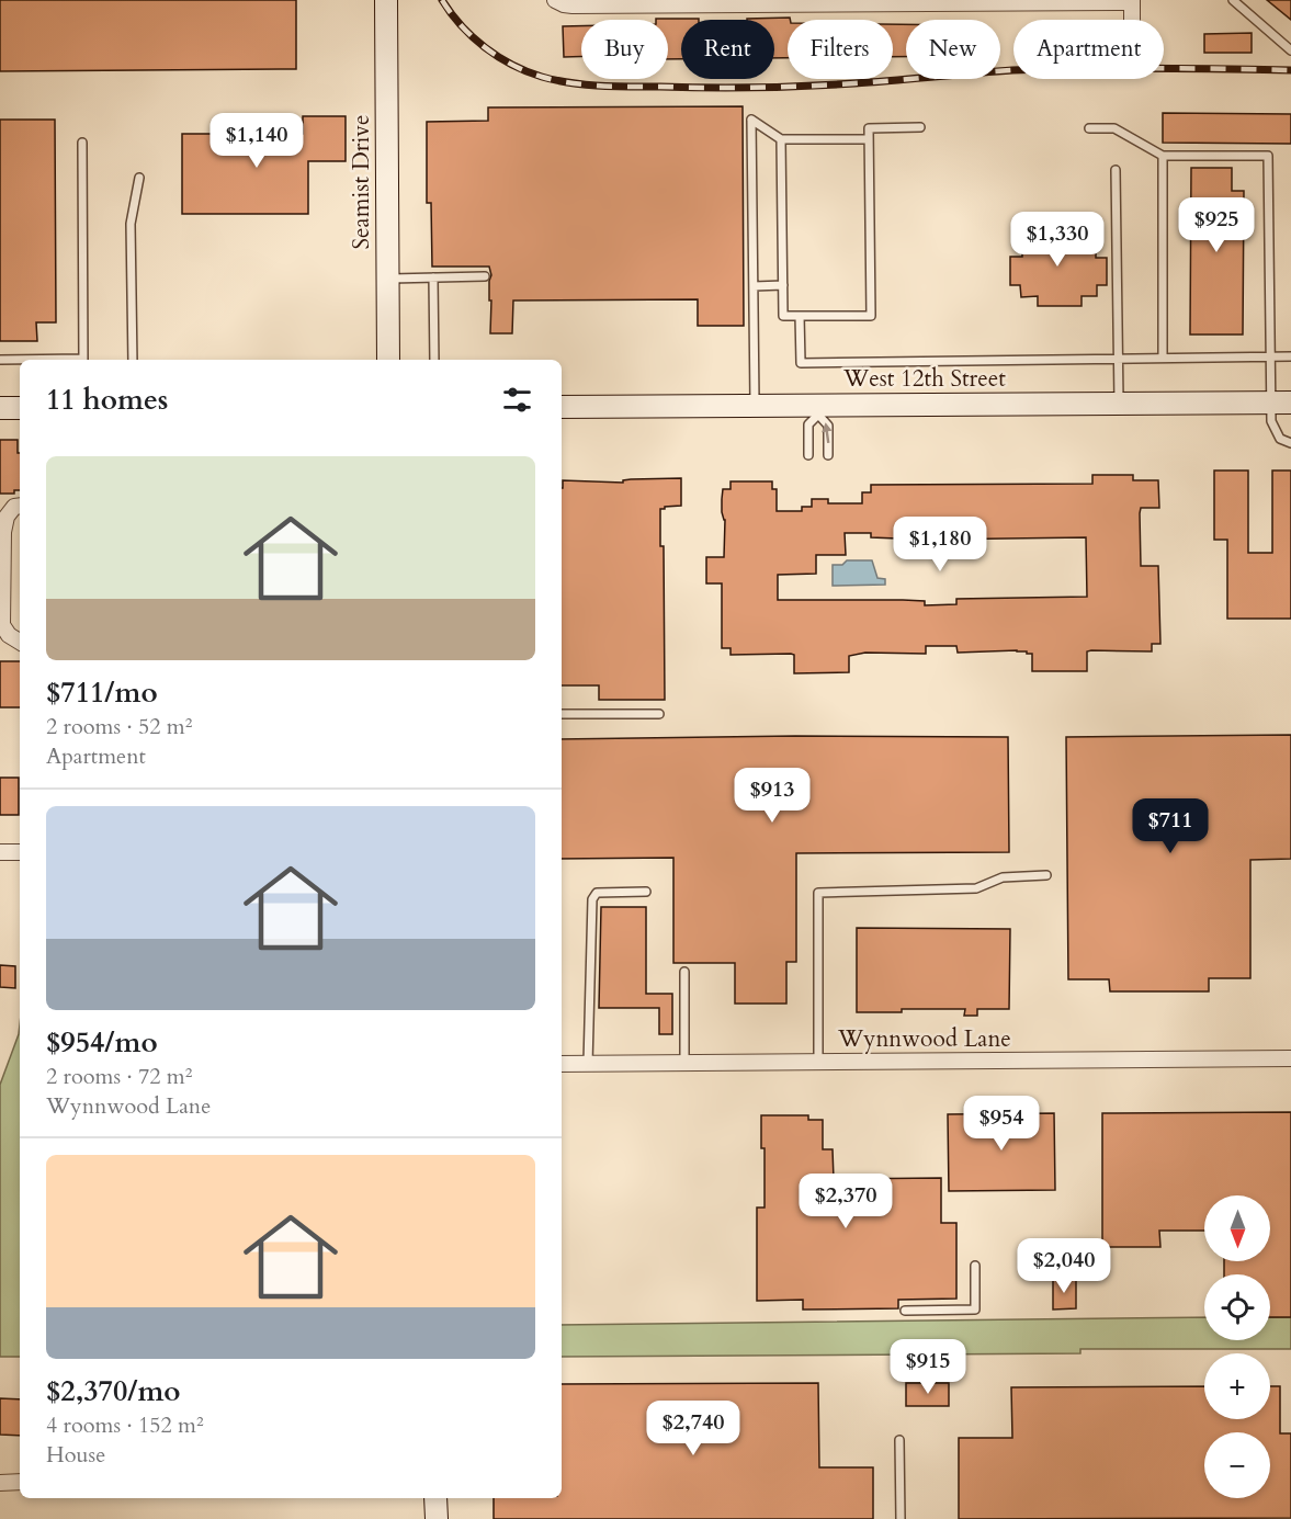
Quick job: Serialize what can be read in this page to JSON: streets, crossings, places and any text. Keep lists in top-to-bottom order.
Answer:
{
  "streets": {
    "street": ["Seamist Drive", "West 12th Street", "Wynnwood Lane"]
  },
  "north": "bottom",
  "page": {
    "chip": [
      "Buy",
      "Rent",
      "Filters",
      "New",
      "Apartment"
    ],
    "price": [
      "$1,140",
      "$925",
      "$1,330",
      "$1,180",
      "$913",
      "$711",
      "$954",
      "$2,370",
      "$2,040",
      "$915",
      "$2,740"
    ],
    "heading": "11 homes",
    "list": [
      {
        "name": "$711/mo",
        "note": "2 rooms · 52 m² · Apartment"
      },
      {
        "name": "$954/mo",
        "note": "2 rooms · 72 m² · Wynnwood Lane"
      },
      {
        "name": "$2,370/mo",
        "note": "4 rooms · 152 m² · House"
      }
    ],
    "map_buttons": ["+", "−"]
  }
}
